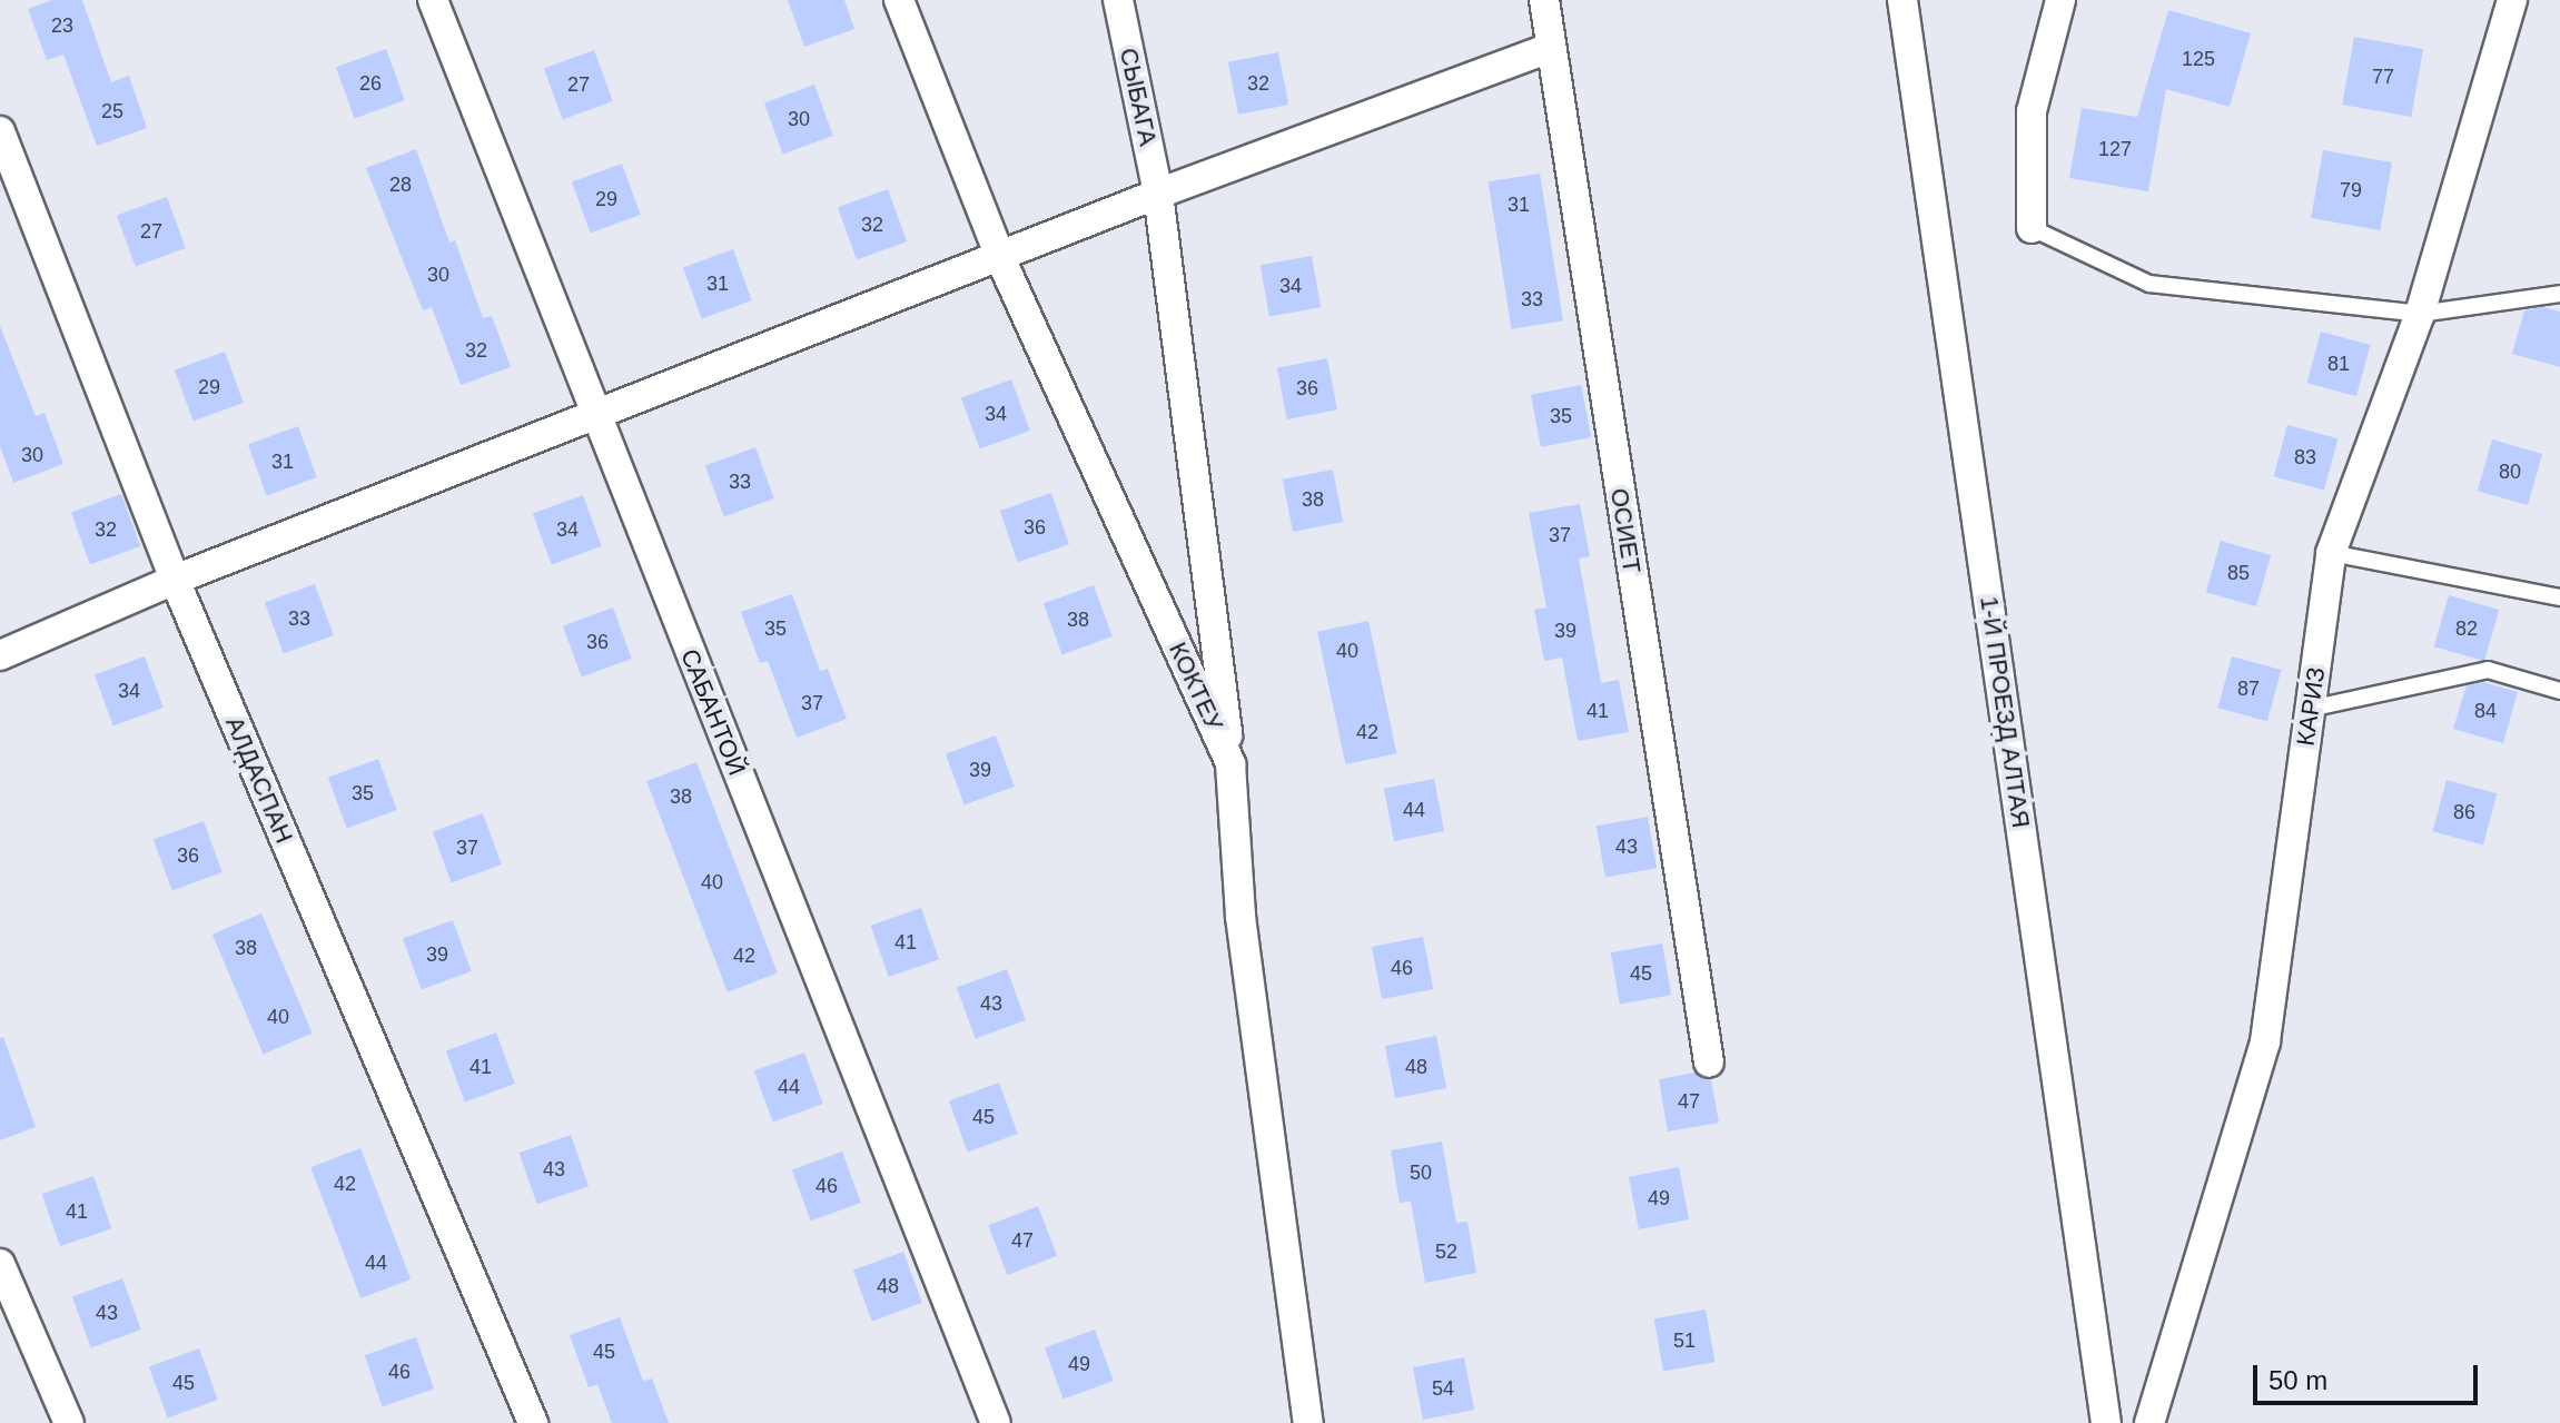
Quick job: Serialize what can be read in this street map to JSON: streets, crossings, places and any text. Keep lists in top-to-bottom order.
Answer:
{
  "streets": {
    "street": [
      "СЫБАГА",
      "ОСИЕТ",
      "КОКТЕУ",
      "КАРИЗ",
      "САБАНТОЙ",
      "1-Й ПРОЕЗД АЛТАЯ",
      "АЛДАСПАН"
    ]
  },
  "crossings": [
    ["СЫБАГА", "КОКТЕУ"]
  ],
  "house_numbers": [
    "23",
    "125",
    "77",
    "26",
    "32",
    "27",
    "25",
    "30",
    "127",
    "28",
    "79",
    "29",
    "31",
    "32",
    "27",
    "30",
    "31",
    "34",
    "33",
    "32",
    "81",
    "29",
    "36",
    "34",
    "35",
    "30",
    "83",
    "31",
    "80",
    "33",
    "38",
    "36",
    "32",
    "34",
    "37",
    "85",
    "33",
    "38",
    "35",
    "82",
    "39",
    "36",
    "40",
    "87",
    "34",
    "37",
    "41",
    "84",
    "42",
    "39",
    "35",
    "38",
    "44",
    "86",
    "43",
    "37",
    "36",
    "40",
    "41",
    "38",
    "39",
    "42",
    "46",
    "45",
    "43",
    "40",
    "41",
    "48",
    "44",
    "47",
    "45",
    "43",
    "50",
    "42",
    "46",
    "49",
    "41",
    "47",
    "52",
    "44",
    "48",
    "43",
    "51",
    "45",
    "49",
    "46",
    "45",
    "54"
  ],
  "scale_bar": "50 m"
}
